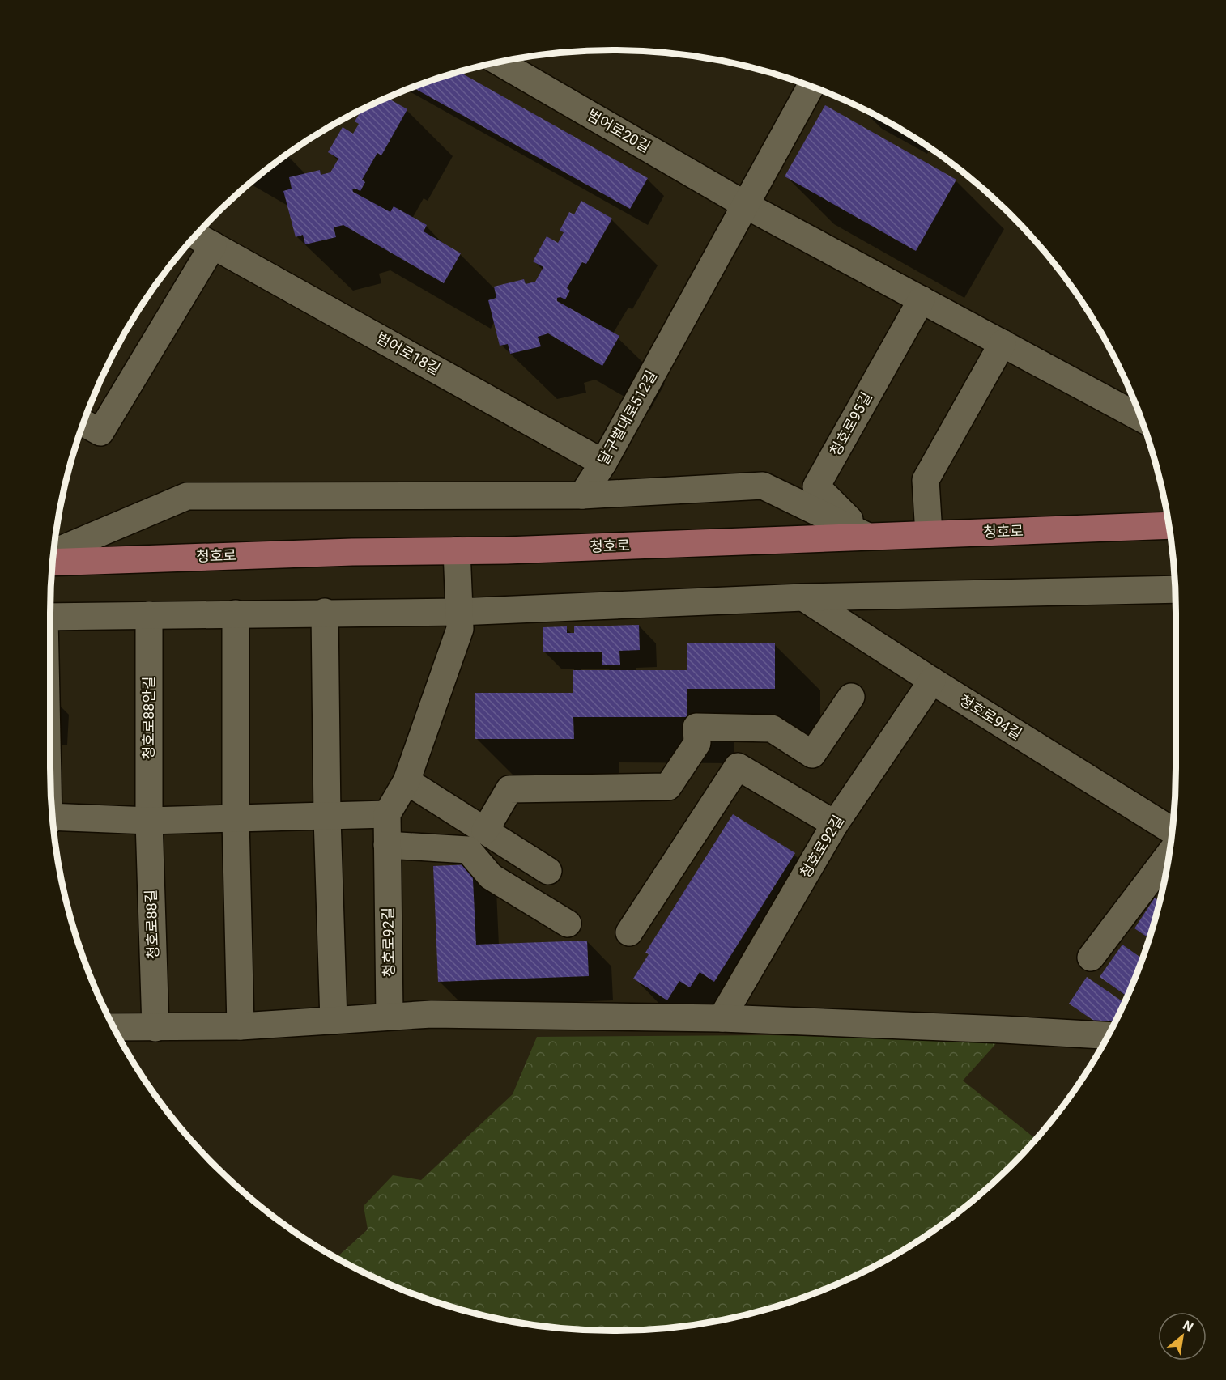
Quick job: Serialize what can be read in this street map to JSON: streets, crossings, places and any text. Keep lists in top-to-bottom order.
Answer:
{
  "streets": {
    "main road": ["청호로"],
    "street": [
      "범어로20길",
      "범어로18길",
      "달구벌대로512길",
      "청호로95길",
      "청호로94길",
      "청호로88안길",
      "청호로92길",
      "청호로88길"
    ]
  },
  "crossings": [
    ["범어로20길", "달구벌대로512길"],
    ["범어로18길", "달구벌대로512길"],
    ["청호로95길", "청호로"],
    ["청호로94길", "청호로92길"],
    ["청호로88안길", "청호로88길"]
  ],
  "north": "top right"
}
